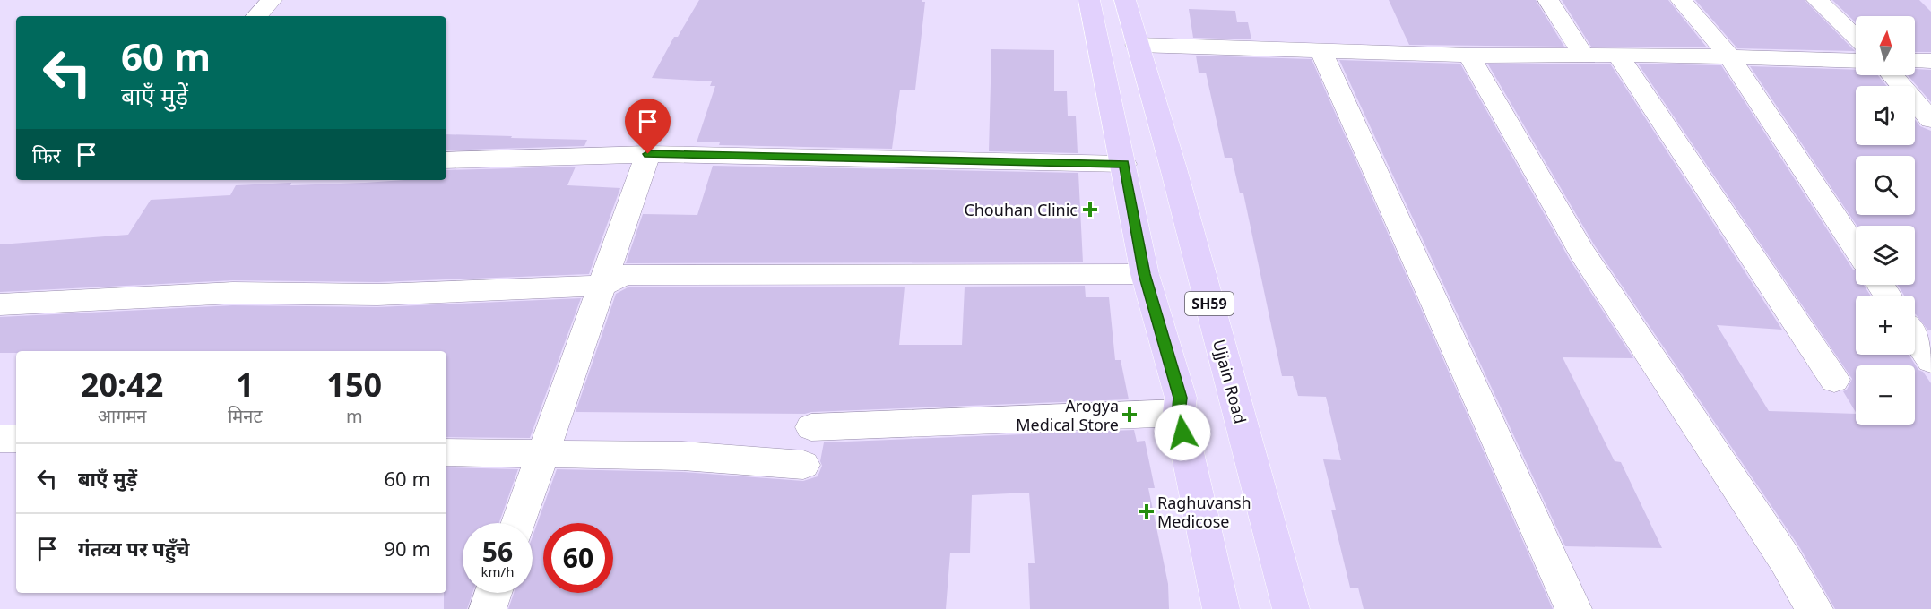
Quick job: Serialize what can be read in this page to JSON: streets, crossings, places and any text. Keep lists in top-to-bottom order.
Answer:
{
  "streets": {
    "main road": ["SH59", "Ujjain Road"]
  },
  "places": {
    "health": ["Chouhan Clinic", "Arogya Medical Store", "Raghuvansh Medicose"]
  },
  "north": "top",
  "page": {
    "map_buttons": ["+", "−"],
    "turn": ["60 m", "बाएँ मुड़ें"],
    "then": "फिर",
    "eta": [
      "20:42",
      "आगमन",
      "1",
      "मिनट",
      "150",
      "m"
    ],
    "list": [
      {
        "name": "बाएँ मुड़ें",
        "value": "60 m"
      },
      {
        "name": "गंतव्य पर पहुँचे",
        "value": "90 m"
      }
    ],
    "speed": "56 km/h",
    "limit": "60"
  }
}
